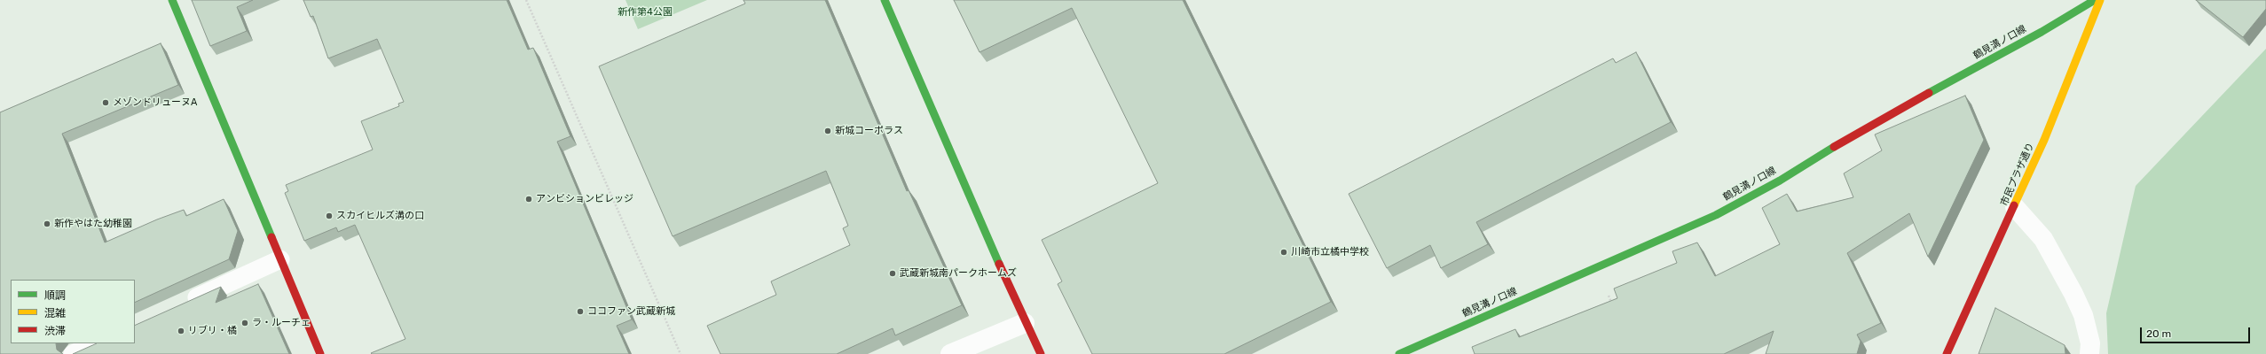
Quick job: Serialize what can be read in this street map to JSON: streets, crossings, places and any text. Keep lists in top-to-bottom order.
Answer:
{
  "streets": {
    "street": ["鶴見溝ノ口線", "市民プラザ通り"]
  },
  "parks": ["新作第4公園"],
  "places": [
    "メゾンドリューヌA",
    "新城コーポラス",
    "アンビションビレッジ",
    "スカイヒルズ溝の口",
    "新作やはた幼稚園",
    "川崎市立橘中学校",
    "武蔵新城南パークホームズ",
    "ココファン武蔵新城",
    "ラ・ルーチェ",
    "リブリ・橘"
  ],
  "legend": ["順調", "混雑", "渋滞"],
  "scale_bar": "20 m"
}
